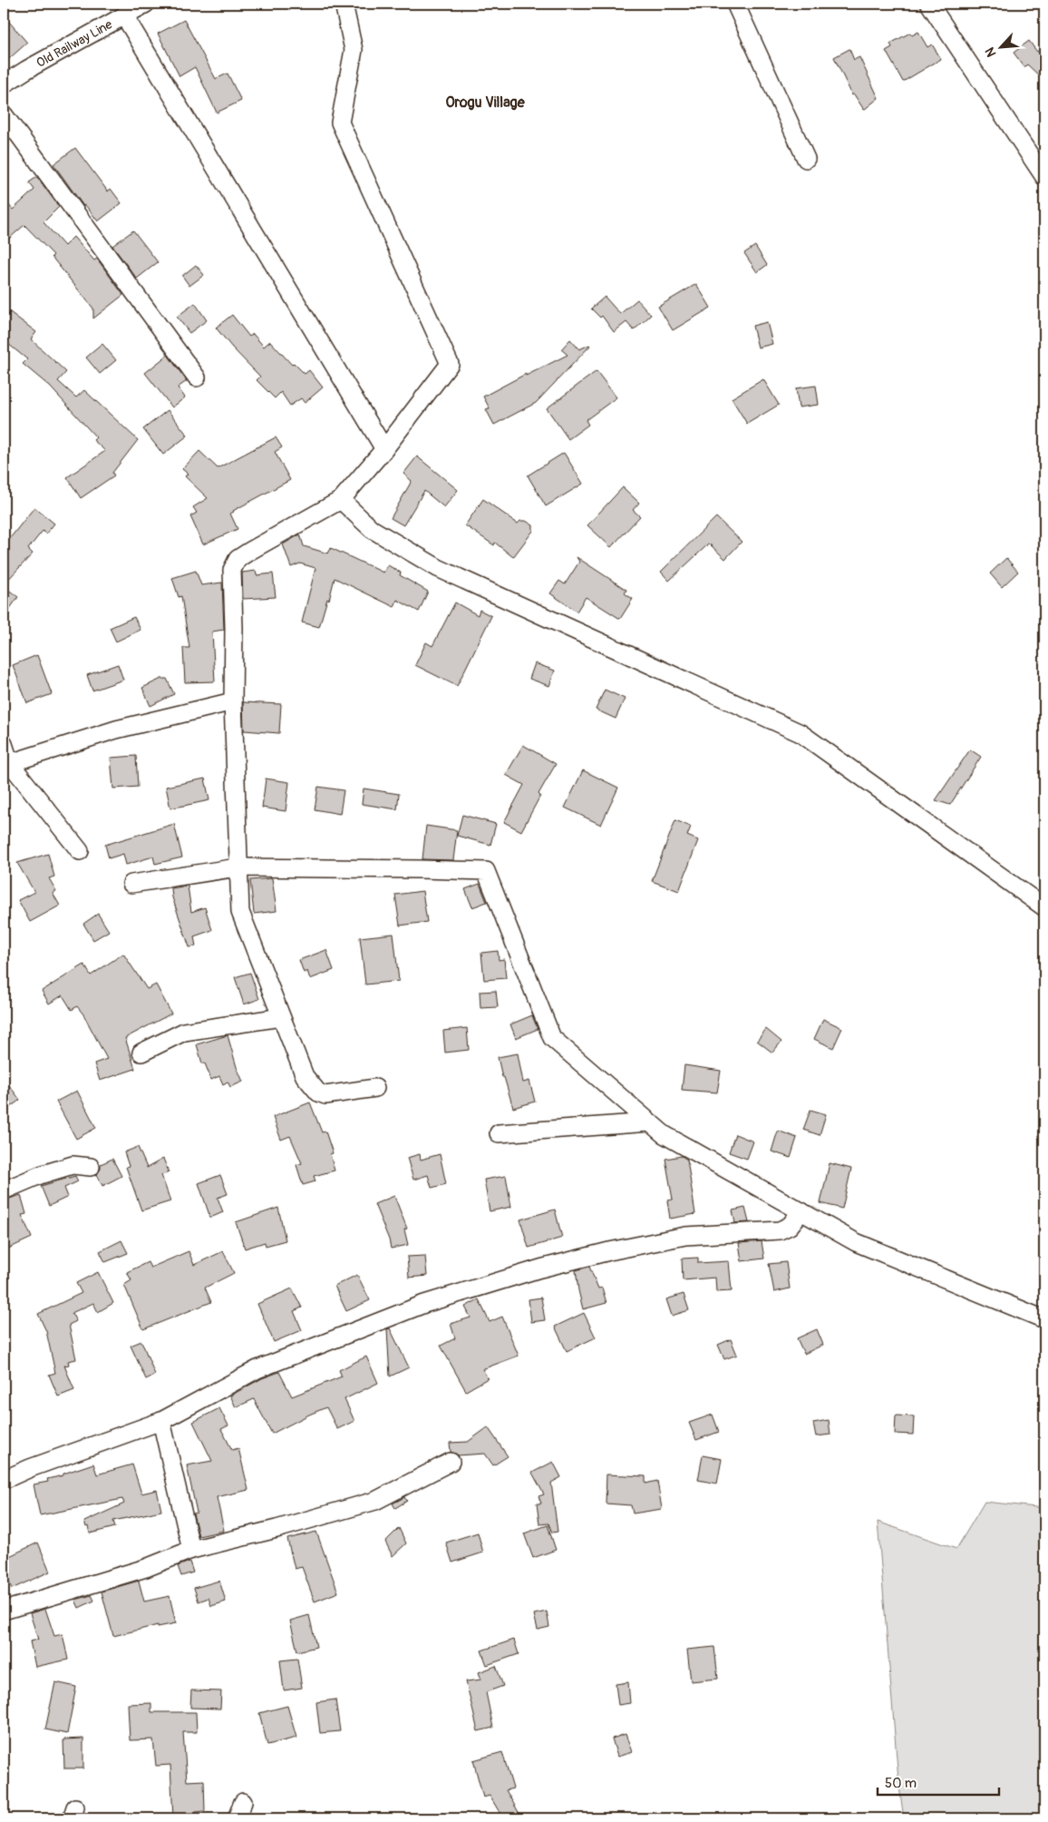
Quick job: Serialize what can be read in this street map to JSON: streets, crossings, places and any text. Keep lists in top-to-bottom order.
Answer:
{
  "streets": {
    "street": ["Old Railway Line"]
  },
  "districts": ["Orogu Village"],
  "scale_bar": "50 m",
  "north": "bottom left"
}
